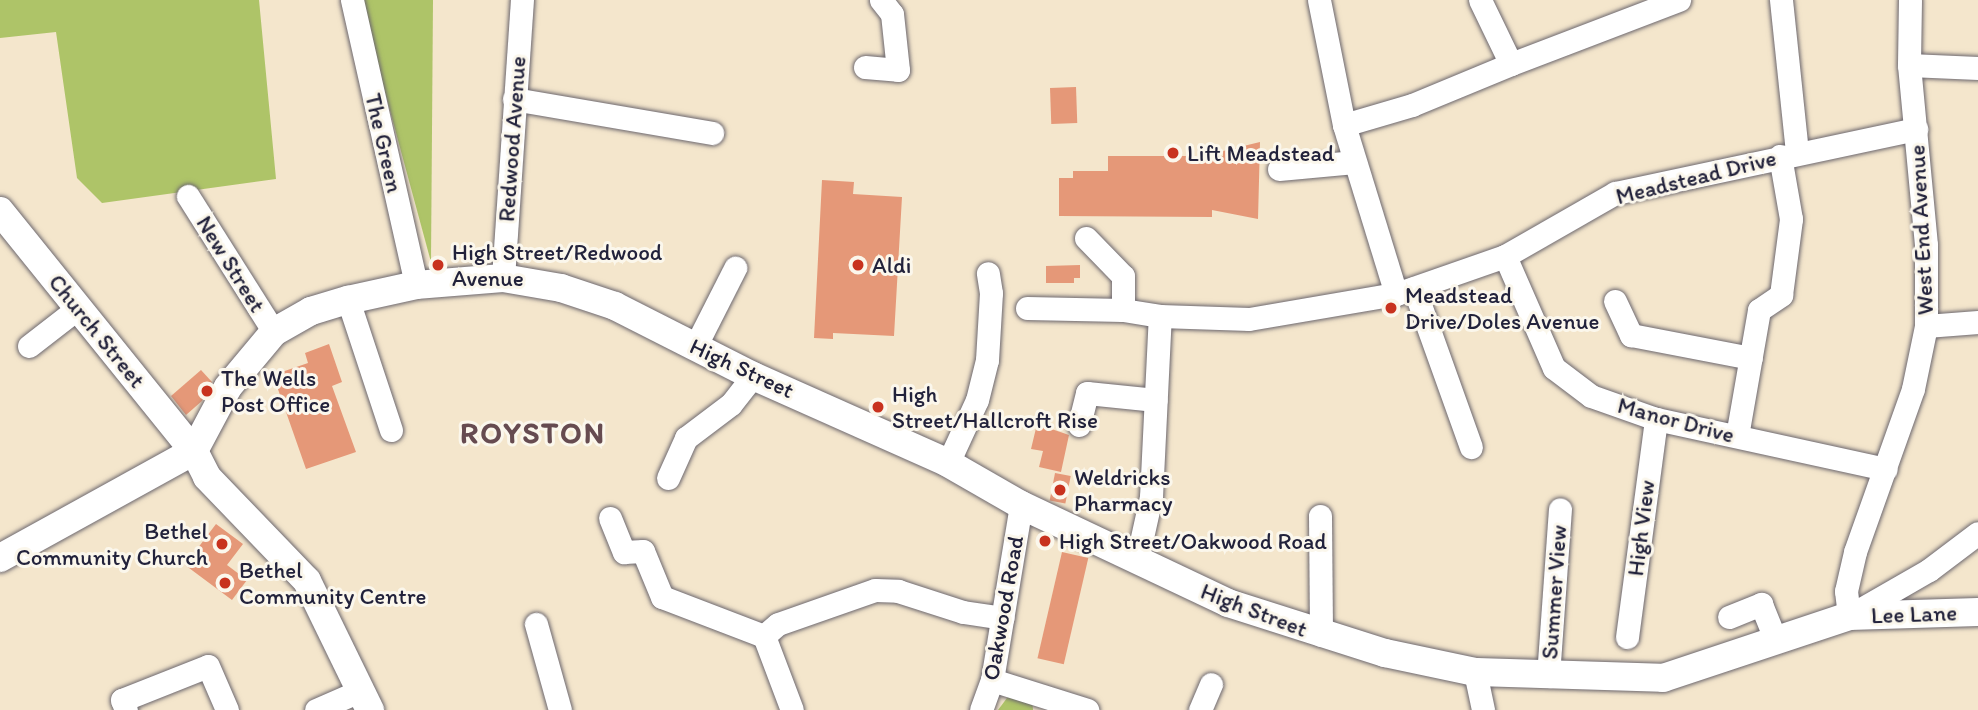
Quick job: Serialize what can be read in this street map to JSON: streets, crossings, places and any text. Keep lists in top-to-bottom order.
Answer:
{
  "streets": {
    "main road": ["Church Street", "High Street", "Lee Lane"],
    "street": [
      "Redwood Avenue",
      "The Green",
      "Meadstead Drive",
      "West End Avenue",
      "New Street",
      "Manor Drive",
      "High View",
      "Summer View",
      "Oakwood Road"
    ]
  },
  "crossings": [
    ["Redwood Avenue", "High Street"],
    ["The Green", "High Street"],
    ["Meadstead Drive", "West End Avenue"],
    ["Meadstead Drive", "Manor Drive"],
    ["West End Avenue", "High Street"],
    ["West End Avenue", "Manor Drive"],
    ["West End Avenue", "Lee Lane"],
    ["New Street", "High Street"],
    ["Church Street", "High Street"],
    ["High Street", "Summer View"],
    ["High Street", "Oakwood Road"],
    ["High Street", "Lee Lane"],
    ["Manor Drive", "High View"]
  ],
  "districts": ["ROYSTON"],
  "places": [
    "Lift Meadstead",
    "High Street/Redwood Avenue",
    "Aldi",
    "Meadstead Drive/Doles Avenue",
    "The Wells Post Office",
    "High Street/Hallcroft Rise",
    "Weldricks Pharmacy",
    "High Street/Oakwood Road",
    "Bethel Community Church",
    "Bethel Community Centre"
  ]
}
